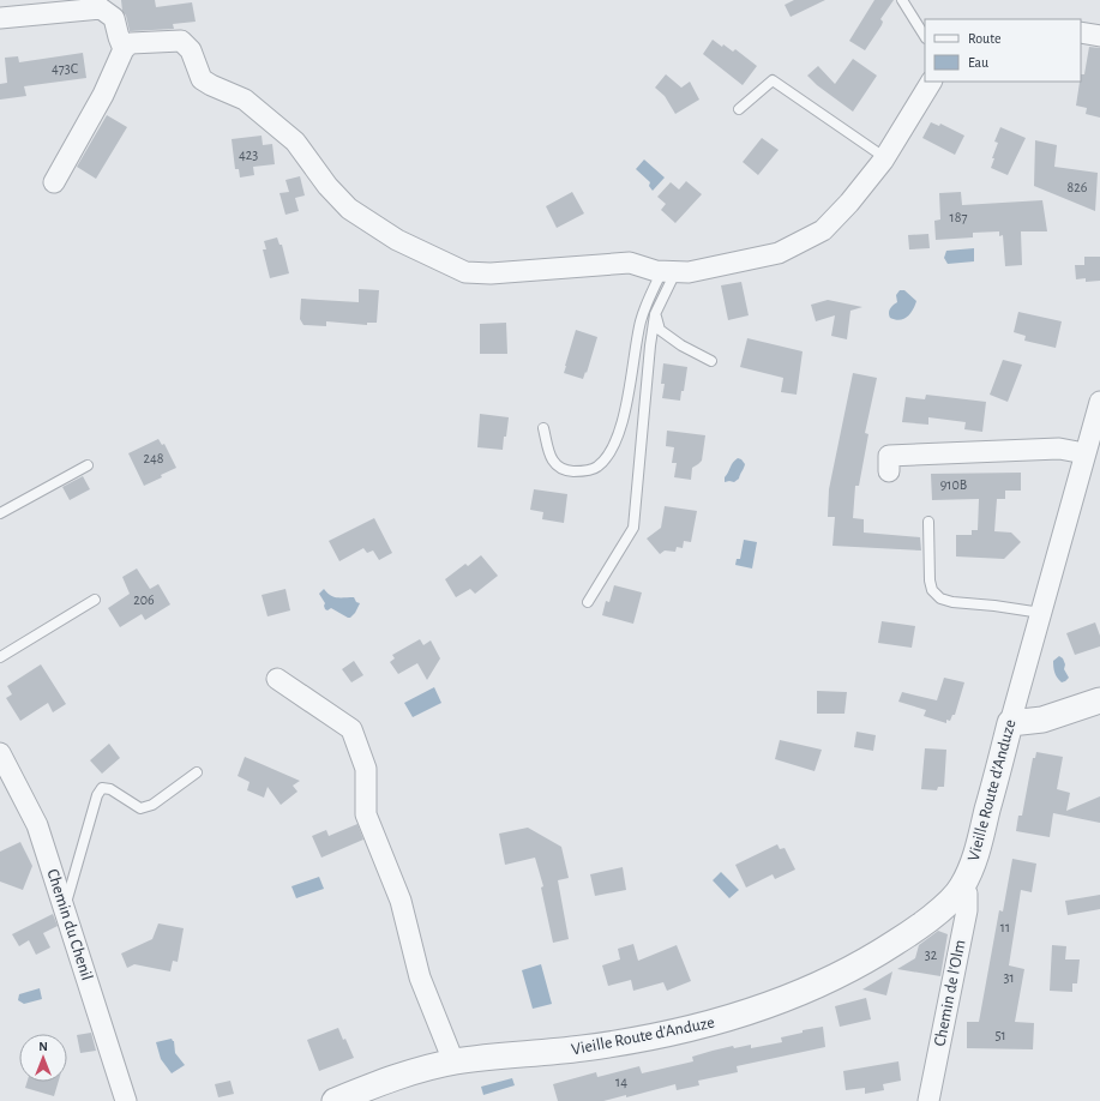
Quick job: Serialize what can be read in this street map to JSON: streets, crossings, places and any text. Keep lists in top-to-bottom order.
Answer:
{
  "streets": {
    "street": ["Vieille Route d'Anduze", "Chemin du Chenil", "Chemin de l'Olm"]
  },
  "crossings": [
    ["Vieille Route d'Anduze", "Chemin de l'Olm"]
  ],
  "house_numbers": [
    "473C",
    "423",
    "826",
    "187",
    "248",
    "910B",
    "206",
    "11",
    "32",
    "31",
    "51",
    "14"
  ],
  "legend": ["Route", "Eau"],
  "north": "top"
}
